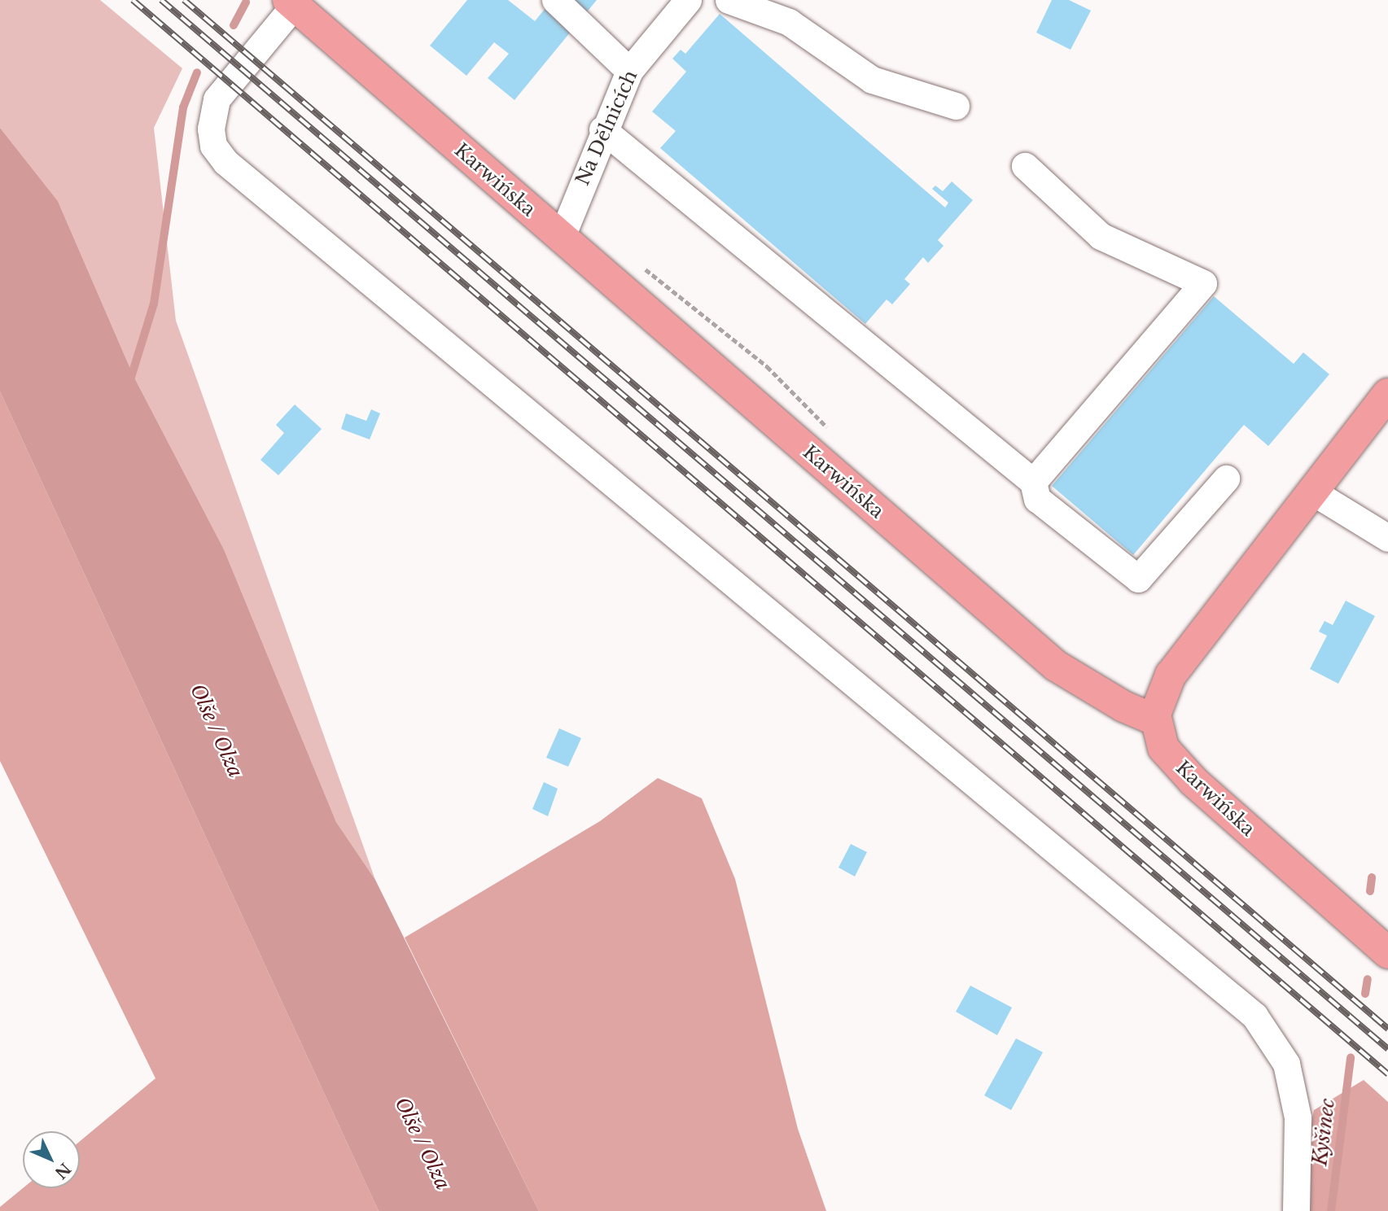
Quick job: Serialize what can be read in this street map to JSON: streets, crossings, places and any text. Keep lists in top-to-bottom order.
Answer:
{
  "streets": {
    "main road": ["Karwińska"],
    "street": ["Na Dělnicích"]
  },
  "crossings": [
    ["Na Dělnicích", "Karwińska"]
  ],
  "water": ["Olše / Olza", "Kyšinec"],
  "north": "bottom right"
}
